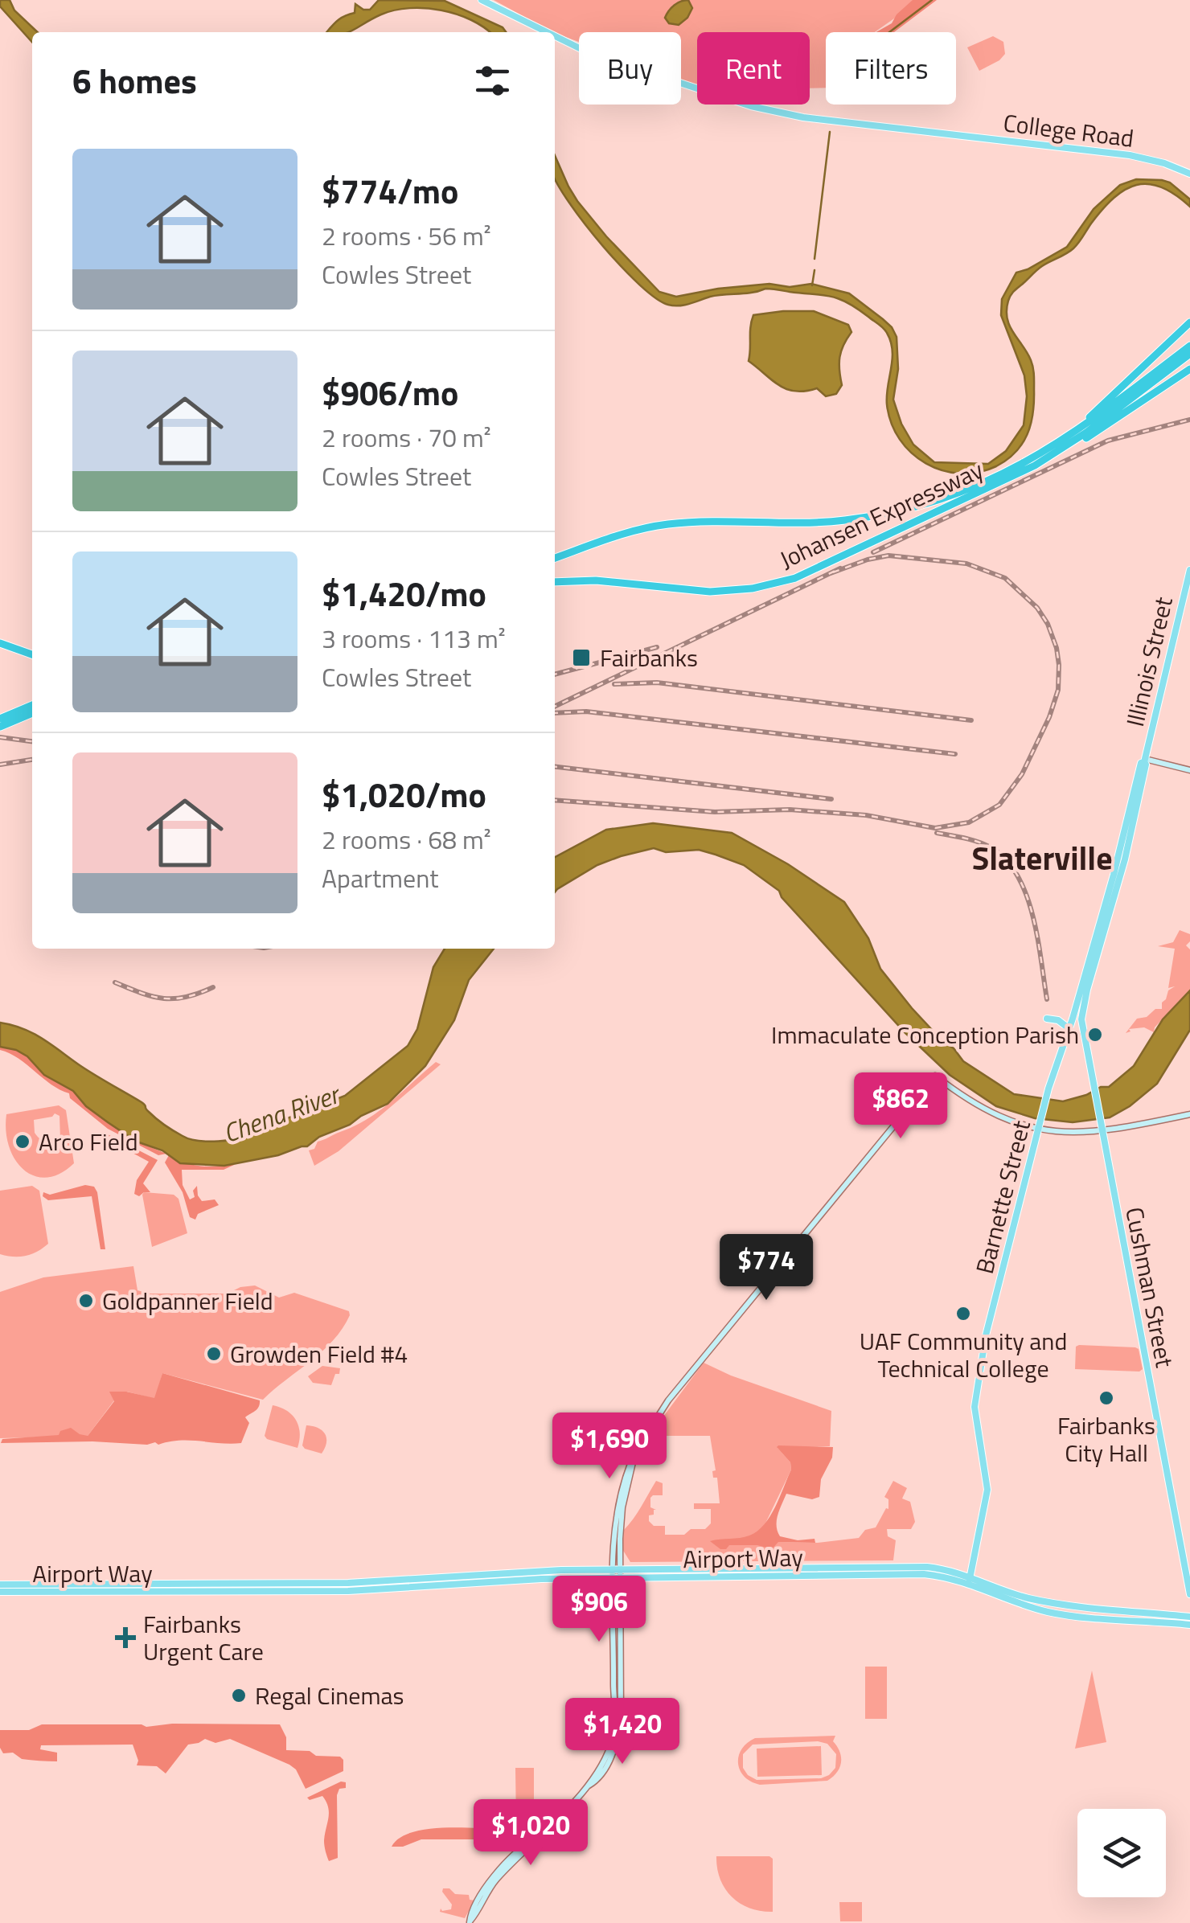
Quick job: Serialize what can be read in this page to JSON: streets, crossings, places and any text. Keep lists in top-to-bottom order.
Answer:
{
  "streets": {
    "highway": ["Johansen Expressway"],
    "main road": [
      "College Road",
      "Illinois Street",
      "Barnette Street",
      "Cushman Street",
      "Airport Way"
    ]
  },
  "crossings": [
    ["Illinois Street", "Barnette Street"],
    ["Illinois Street", "Cushman Street"],
    ["Barnette Street", "Cushman Street"],
    ["Barnette Street", "Airport Way"]
  ],
  "districts": ["Slaterville"],
  "water": ["Chena River"],
  "places": {
    "transit": ["Fairbanks"],
    "other": [
      "Immaculate Conception Parish",
      "Arco Field",
      "Goldpanner Field",
      "UAF Community and Technical College",
      "Growden Field #4",
      "Fairbanks City Hall",
      "Regal Cinemas"
    ],
    "health": ["Fairbanks Urgent Care"]
  },
  "page": {
    "chip": ["Buy", "Rent", "Filters"],
    "heading": "6 homes",
    "list": [
      {
        "name": "$774/mo",
        "note": "2 rooms · 56 m² · Cowles Street"
      },
      {
        "name": "$906/mo",
        "note": "2 rooms · 70 m² · Cowles Street"
      },
      {
        "name": "$1,420/mo",
        "note": "3 rooms · 113 m² · Cowles Street"
      },
      {
        "name": "$1,020/mo",
        "note": "2 rooms · 68 m² · Apartment"
      }
    ],
    "price": [
      "$862",
      "$774",
      "$1,690",
      "$906",
      "$1,420",
      "$1,020"
    ]
  }
}
